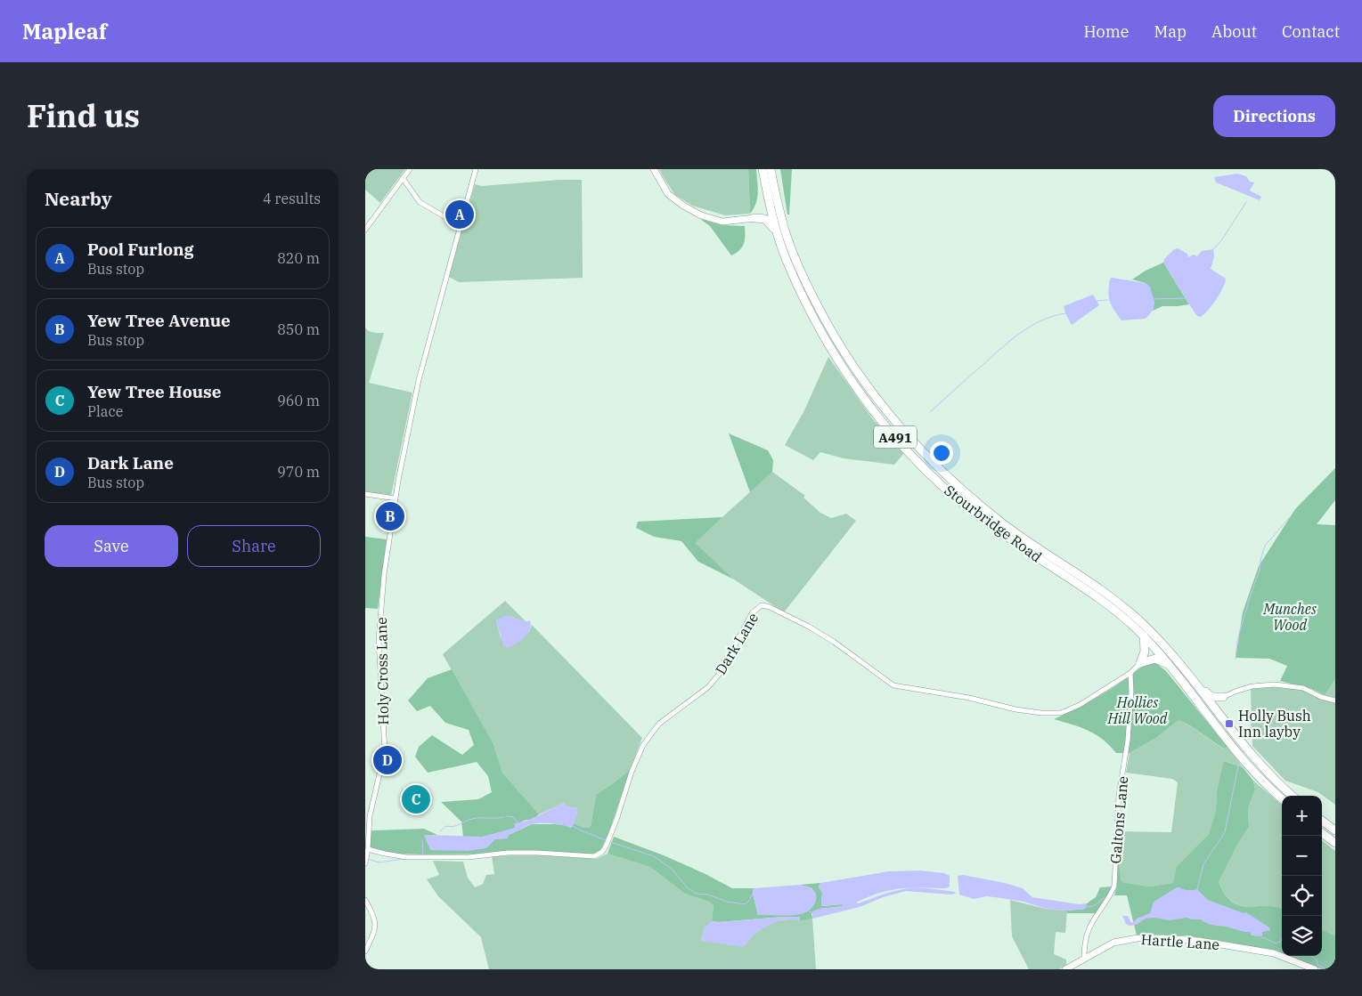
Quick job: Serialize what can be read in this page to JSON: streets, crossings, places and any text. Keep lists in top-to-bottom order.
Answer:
{
  "streets": {
    "highway": ["A491", "Stourbridge Road"],
    "main road": ["Hartle Lane"],
    "street": ["Dark Lane", "Holy Cross Lane", "Galtons Lane"]
  },
  "crossings": [
    ["Dark Lane", "Holy Cross Lane"],
    ["Dark Lane", "Galtons Lane"],
    ["Galtons Lane", "Hartle Lane"]
  ],
  "parks": ["Munches Wood", "Hollies Hill Wood"],
  "places": {
    "transit": ["Holly Bush Inn layby"]
  },
  "page": {
    "header": "Mapleaf",
    "nav": [
      "Home",
      "Map",
      "About",
      "Contact"
    ],
    "title": "Find us",
    "buttons": [
      "Directions",
      ["Save", "Share"]
    ],
    "heading": ["Nearby", "4 results"],
    "pins": [
      "A",
      "B",
      "D",
      "C"
    ],
    "list": [
      {
        "mark": "A",
        "name": "Pool Furlong",
        "note": "Bus stop",
        "value": "820 m"
      },
      {
        "mark": "B",
        "name": "Yew Tree Avenue",
        "note": "Bus stop",
        "value": "850 m"
      },
      {
        "mark": "C",
        "name": "Yew Tree House",
        "note": "Place",
        "value": "960 m"
      },
      {
        "mark": "D",
        "name": "Dark Lane",
        "note": "Bus stop",
        "value": "970 m"
      }
    ],
    "map_buttons": ["+", "−"]
  }
}
